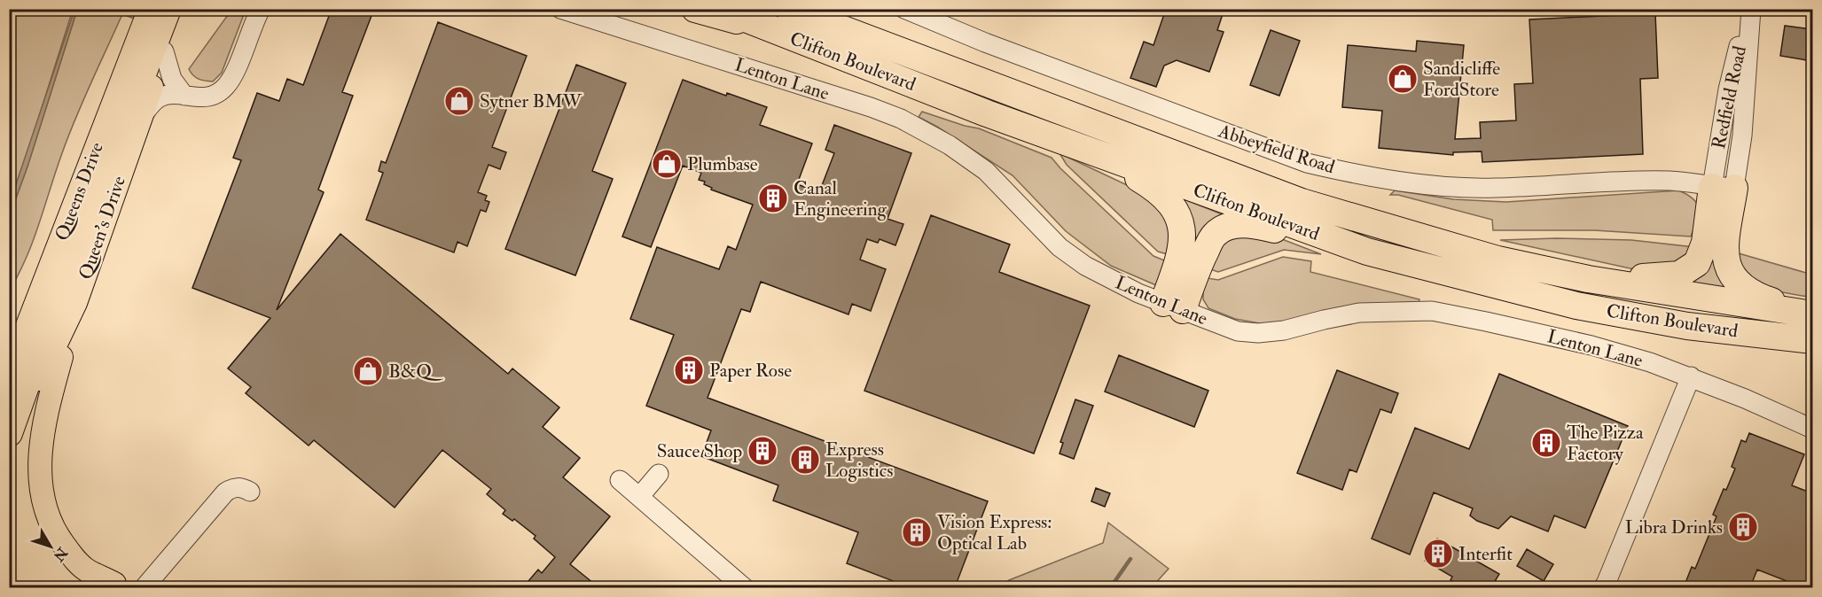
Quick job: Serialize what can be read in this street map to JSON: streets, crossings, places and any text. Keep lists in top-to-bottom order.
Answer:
{
  "streets": {
    "highway": ["Clifton Boulevard"],
    "main road": ["Queens Drive", "Queen's Drive"],
    "street": ["Lenton Lane", "Redfield Road", "Abbeyfield Road"]
  },
  "crossings": [
    ["Redfield Road", "Abbeyfield Road"]
  ],
  "places": {
    "shop": [
      "Sandicliffe FordStore",
      "Sytner BMW",
      "Plumbase",
      "B&Q"
    ],
    "building": [
      "Canal Engineering",
      "Paper Rose",
      "The Pizza Factory",
      "Sauce Shop",
      "Express Logistics",
      "Libra Drinks",
      "Vision Express: Optical Lab",
      "Interfit"
    ]
  },
  "north": "bottom right"
}
